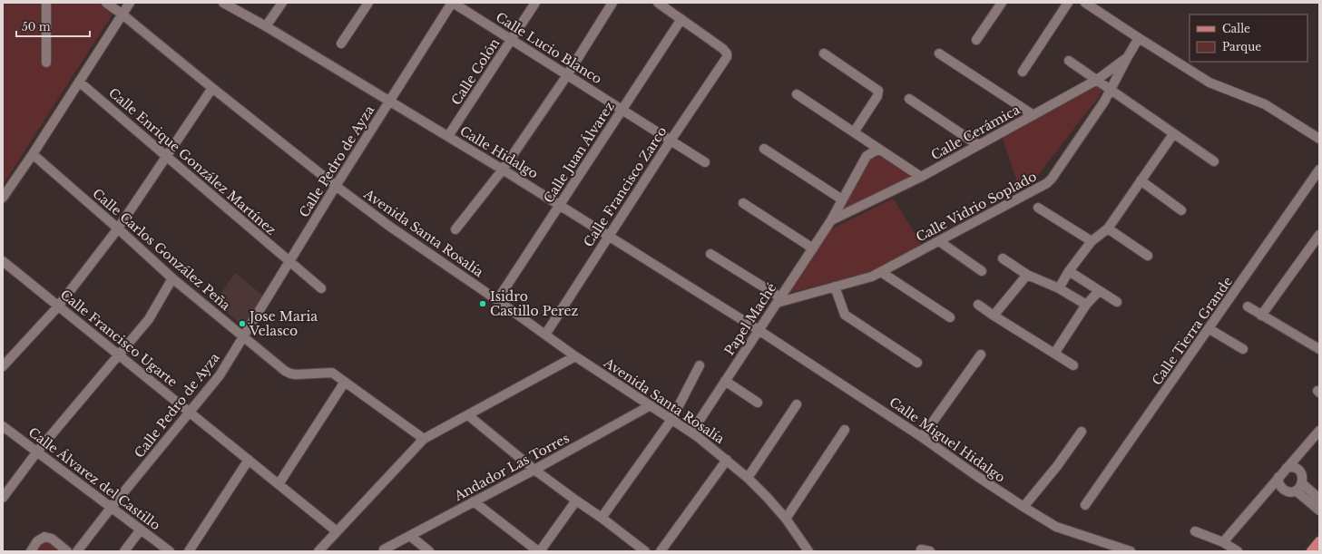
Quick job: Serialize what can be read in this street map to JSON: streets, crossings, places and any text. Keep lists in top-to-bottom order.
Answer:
{
  "streets": {
    "street": [
      "Calle Lucio Blanco",
      "Calle Colón",
      "Calle Cerámica",
      "Calle Hidalgo",
      "Calle Juan Álvarez",
      "Calle Enrique González Martínez",
      "Calle Pedro de Ayza",
      "Calle Francisco Zarco",
      "Calle Vidrio Soplado",
      "Avenida Santa Rosalía",
      "Calle Carlos González Peña",
      "Papel Maché",
      "Calle Tierra Grande",
      "Calle Francisco Ugarte",
      "Calle Miguel Hidalgo",
      "Andador Las Torres",
      "Calle Álvarez del Castillo"
    ]
  },
  "crossings": [
    ["Calle Lucio Blanco", "Calle Colón"],
    ["Calle Lucio Blanco", "Calle Juan Álvarez"],
    ["Calle Lucio Blanco", "Calle Pedro de Ayza"],
    ["Calle Lucio Blanco", "Calle Francisco Zarco"],
    ["Calle Colón", "Calle Hidalgo"],
    ["Calle Cerámica", "Calle Vidrio Soplado"],
    ["Calle Cerámica", "Papel Maché"],
    ["Calle Hidalgo", "Calle Juan Álvarez"],
    ["Calle Hidalgo", "Calle Pedro de Ayza"],
    ["Calle Hidalgo", "Calle Francisco Zarco"],
    ["Calle Hidalgo", "Papel Maché"],
    ["Calle Hidalgo", "Calle Miguel Hidalgo"],
    ["Calle Juan Álvarez", "Calle Francisco Zarco"],
    ["Calle Juan Álvarez", "Avenida Santa Rosalía"],
    ["Calle Enrique González Martínez", "Calle Pedro de Ayza"],
    ["Calle Pedro de Ayza", "Avenida Santa Rosalía"],
    ["Calle Pedro de Ayza", "Calle Carlos González Peña"],
    ["Calle Pedro de Ayza", "Calle Francisco Ugarte"],
    ["Calle Pedro de Ayza", "Calle Álvarez del Castillo"],
    ["Calle Francisco Zarco", "Avenida Santa Rosalía"],
    ["Calle Vidrio Soplado", "Papel Maché"],
    ["Avenida Santa Rosalía", "Papel Maché"],
    ["Avenida Santa Rosalía", "Andador Las Torres"],
    ["Papel Maché", "Calle Miguel Hidalgo"]
  ],
  "places": ["Isidro Castillo Perez", "Jose Maria Velasco"],
  "legend": ["Calle", "Parque"],
  "scale_bar": "50 m"
}
